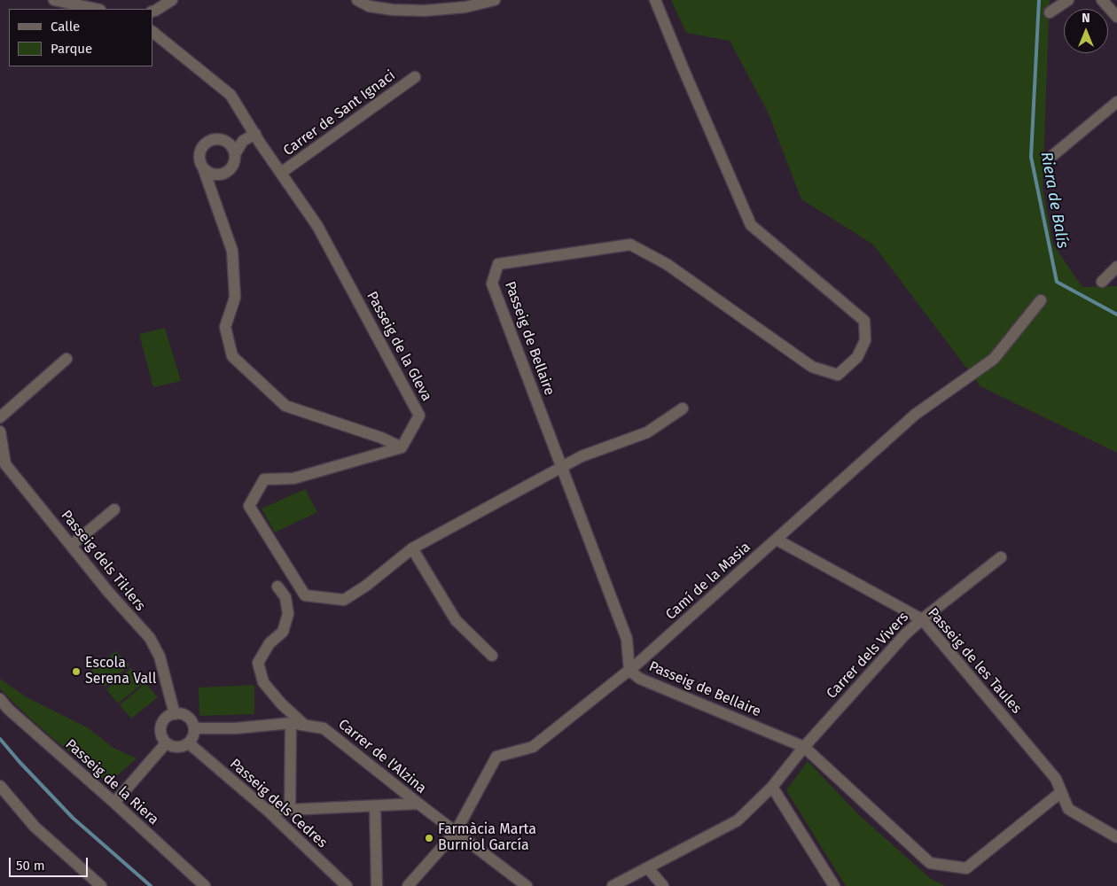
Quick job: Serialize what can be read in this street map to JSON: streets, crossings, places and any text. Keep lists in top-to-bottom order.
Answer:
{
  "streets": {
    "street": [
      "Carrer de Sant Ignaci",
      "Passeig de Bellaire",
      "Passeig de la Gleva",
      "Passeig dels Til·lers",
      "Camí de la Masia",
      "Carrer dels Vivers",
      "Passeig de les Taules",
      "Carrer de l'Alzina",
      "Passeig de la Riera",
      "Passeig dels Cedres"
    ]
  },
  "crossings": [
    ["Carrer de Sant Ignaci", "Passeig de la Gleva"],
    ["Passeig de Bellaire", "Camí de la Masia"],
    ["Passeig de Bellaire", "Carrer dels Vivers"],
    ["Passeig de Bellaire", "Passeig de les Taules"],
    ["Passeig dels Til·lers", "Carrer de l'Alzina"],
    ["Passeig dels Til·lers", "Passeig dels Cedres"],
    ["Camí de la Masia", "Passeig de les Taules"],
    ["Camí de la Masia", "Carrer de l'Alzina"],
    ["Carrer dels Vivers", "Passeig de les Taules"],
    ["Carrer de l'Alzina", "Passeig dels Cedres"]
  ],
  "water": ["Riera de Balís"],
  "places": ["Escola Serena Vall", "Farmàcia Marta Burniol García"],
  "legend": ["Calle", "Parque"],
  "scale_bar": "50 m",
  "north": "top"
}
